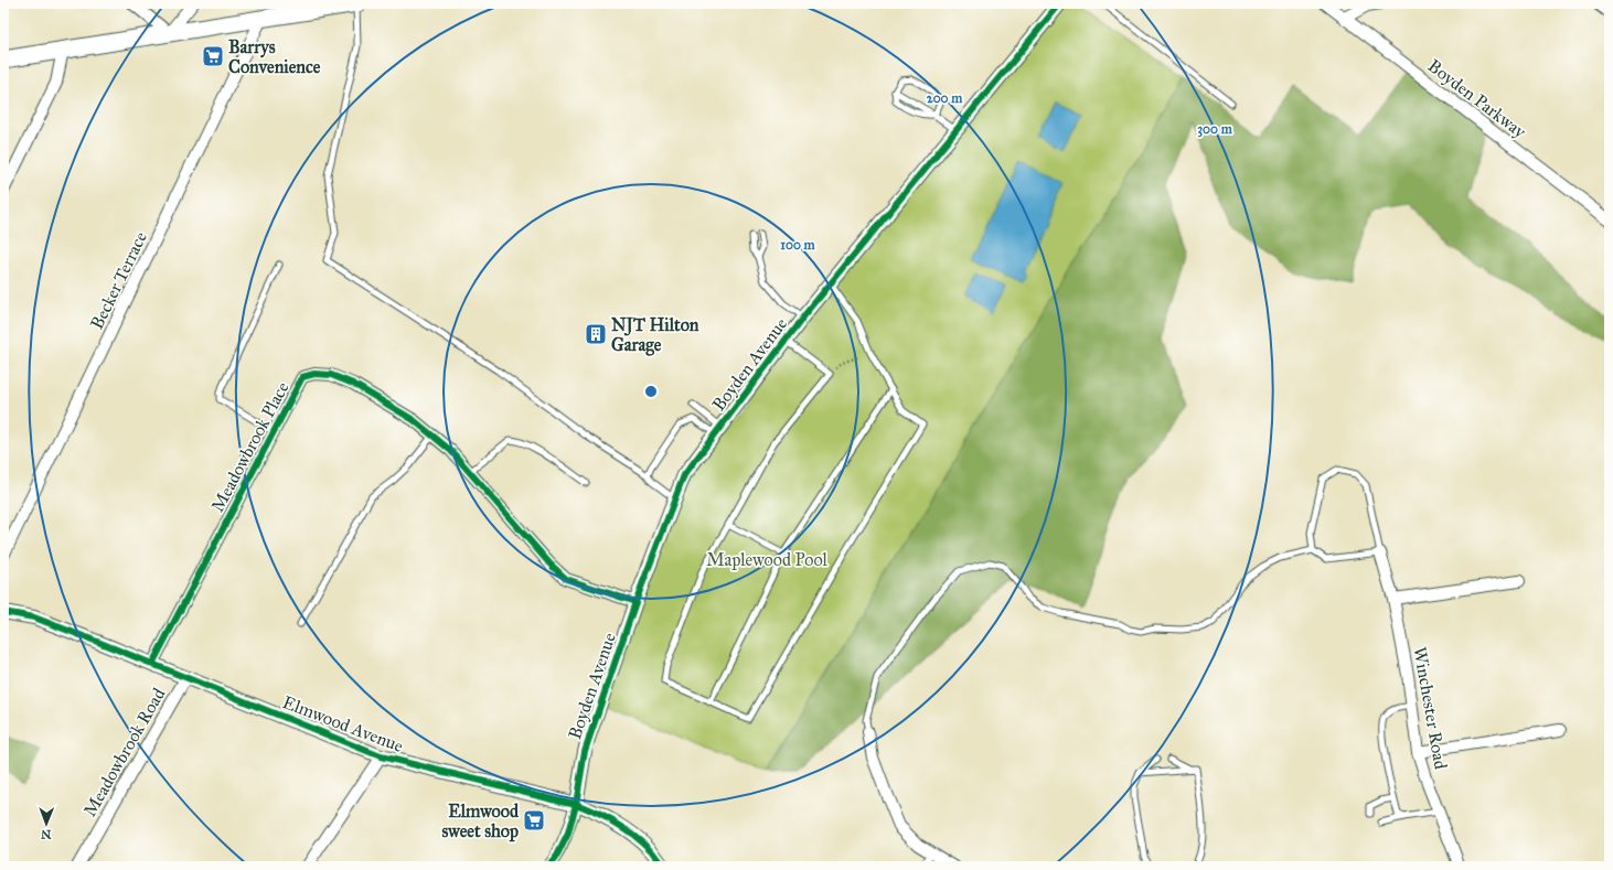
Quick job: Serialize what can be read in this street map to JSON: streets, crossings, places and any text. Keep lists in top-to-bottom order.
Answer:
{
  "streets": {
    "street": [
      "Boyden Parkway",
      "Becker Terrace",
      "Boyden Avenue",
      "Meadowbrook Place",
      "Winchester Road",
      "Elmwood Avenue",
      "Meadowbrook Road"
    ]
  },
  "crossings": [
    ["Boyden Avenue", "Meadowbrook Place"],
    ["Boyden Avenue", "Elmwood Avenue"],
    ["Meadowbrook Place", "Elmwood Avenue"],
    ["Elmwood Avenue", "Meadowbrook Road"]
  ],
  "parks": ["Maplewood Pool"],
  "places": {
    "supermarket": ["Barrys Convenience", "Elmwood sweet shop"],
    "building": ["NJT Hilton Garage"]
  },
  "north": "bottom",
  "rings": ["200 m", "300 m", "100 m"]
}
